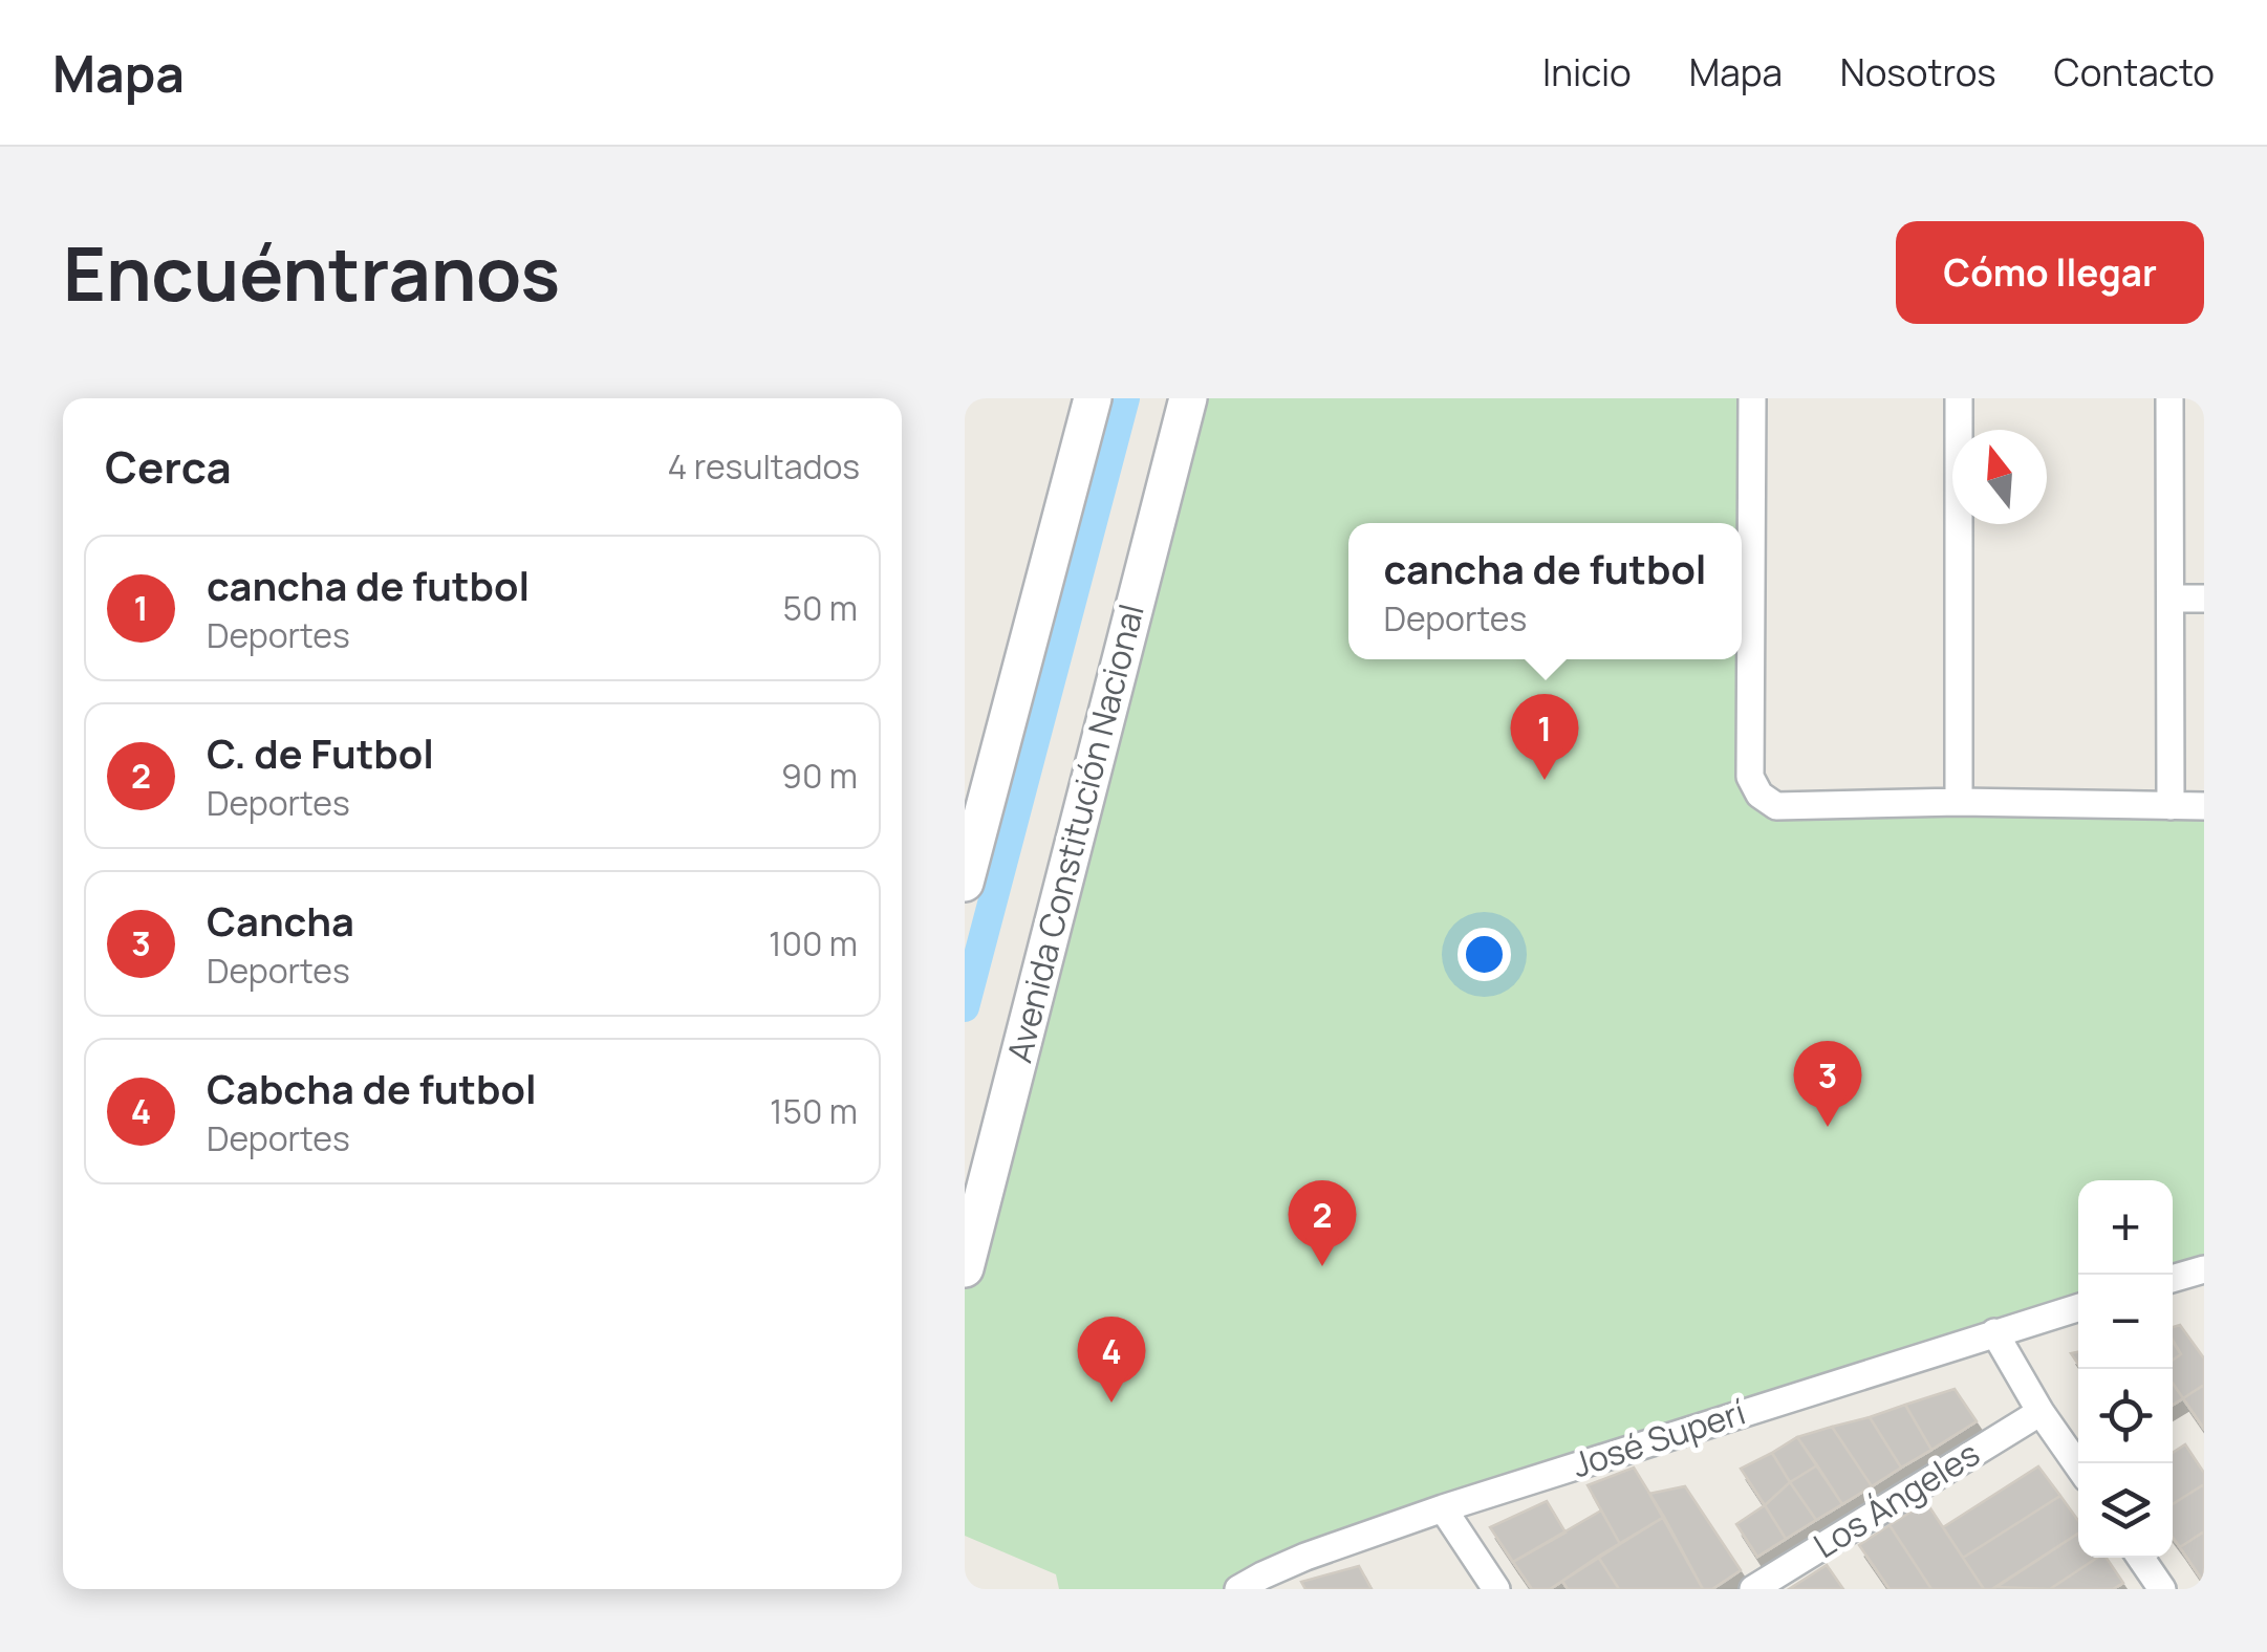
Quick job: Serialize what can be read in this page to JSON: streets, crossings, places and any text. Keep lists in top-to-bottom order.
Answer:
{
  "streets": {
    "main road": ["Avenida Constitución Nacional"],
    "street": ["José Superí", "Los Ángeles"]
  },
  "north": "top",
  "page": {
    "header": "Mapa",
    "nav": [
      "Inicio",
      "Mapa",
      "Nosotros",
      "Contacto"
    ],
    "buttons": "Cómo llegar",
    "title": "Encuéntranos",
    "heading": ["Cerca", "4 resultados"],
    "popup": ["cancha de futbol", "Deportes"],
    "list": [
      {
        "mark": "1",
        "name": "cancha de futbol",
        "note": "Deportes",
        "value": "50 m"
      },
      {
        "mark": "2",
        "name": "C. de Futbol",
        "note": "Deportes",
        "value": "90 m"
      },
      {
        "mark": "3",
        "name": "Cancha",
        "note": "Deportes",
        "value": "100 m"
      },
      {
        "mark": "4",
        "name": "Cabcha de futbol",
        "note": "Deportes",
        "value": "150 m"
      }
    ],
    "pins": [
      "1",
      "3",
      "2",
      "4"
    ],
    "map_buttons": ["+", "−"]
  }
}
